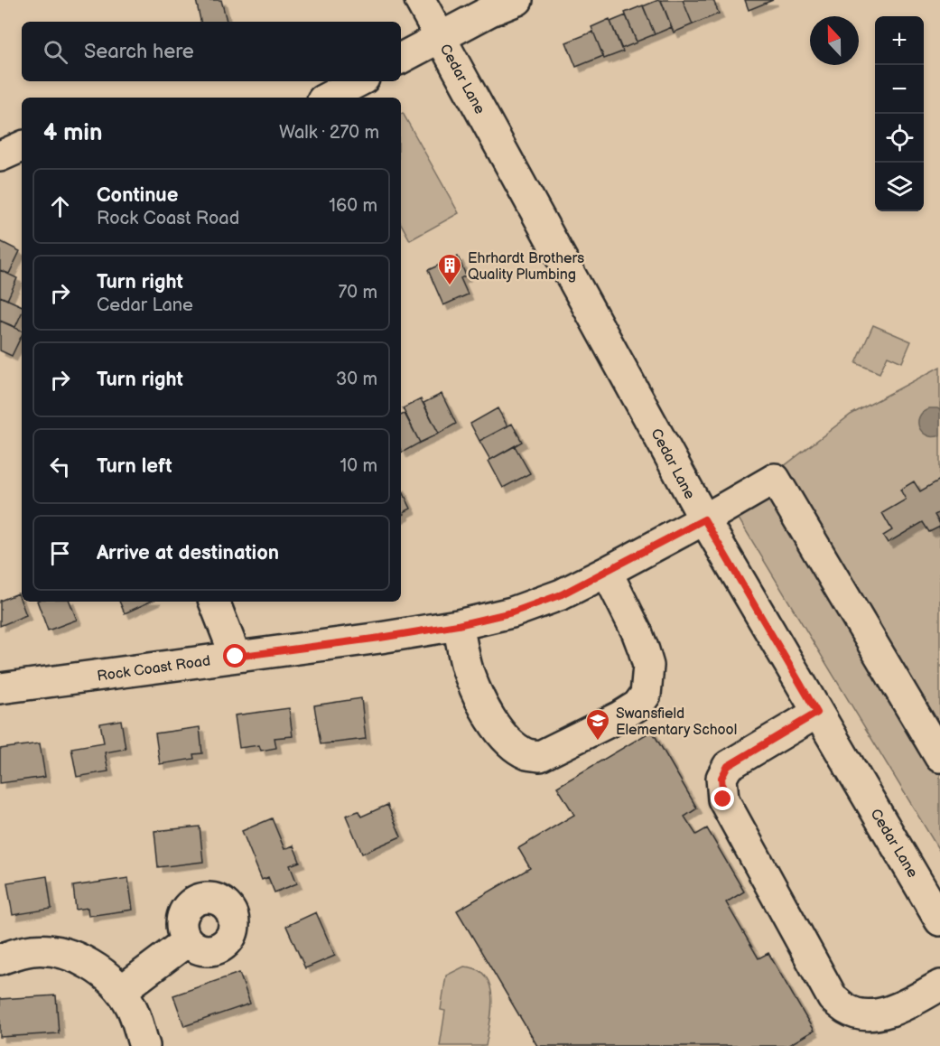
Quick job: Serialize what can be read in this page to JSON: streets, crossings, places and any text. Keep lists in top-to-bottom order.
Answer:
{
  "streets": {
    "street": ["Cedar Lane", "Rock Coast Road"]
  },
  "crossings": [
    ["Cedar Lane", "Rock Coast Road"]
  ],
  "places": {
    "building": ["Ehrhardt Brothers Quality Plumbing"],
    "school or university": ["Swansfield Elementary School"]
  },
  "north": "top",
  "page": {
    "map_buttons": ["+", "−"],
    "search": "Search here",
    "heading": ["4 min", "Walk · 270 m"],
    "list": [
      ["Continue", "Rock Coast Road", "160 m"],
      ["Turn right", "Cedar Lane", "70 m"],
      ["Turn right", "30 m"],
      ["Turn left", "10 m"],
      "Arrive at destination"
    ]
  }
}
